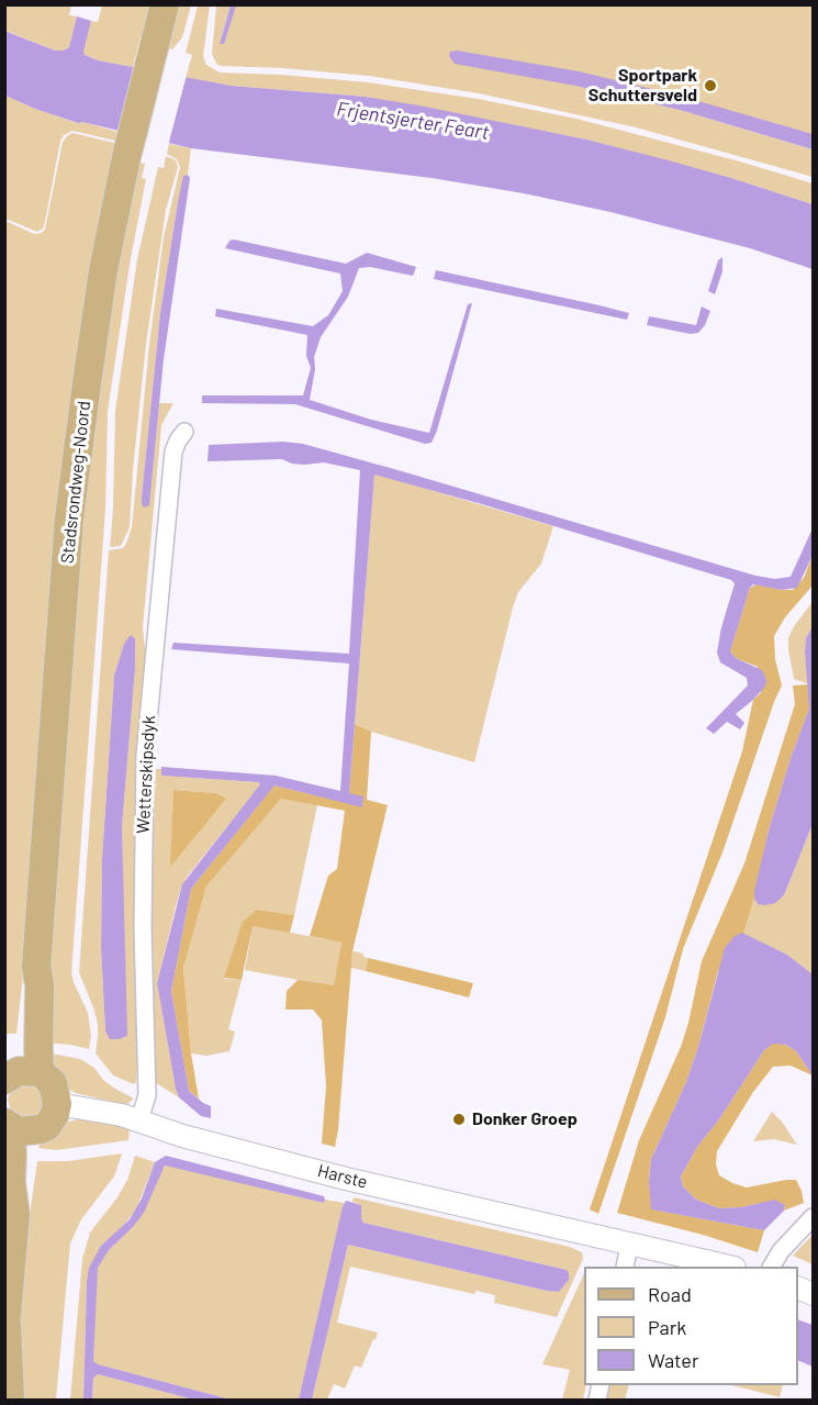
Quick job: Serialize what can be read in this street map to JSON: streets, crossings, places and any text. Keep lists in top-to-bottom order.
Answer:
{
  "streets": {
    "main road": ["Stadsrondweg-Noord"],
    "street": ["Wetterskipsdyk", "Harste"]
  },
  "crossings": [
    ["Wetterskipsdyk", "Harste"]
  ],
  "water": ["Frjentsjerter Feart"],
  "places": ["Sportpark Schuttersveld", "Donker Groep"],
  "legend": ["Road", "Park", "Water"]
}
